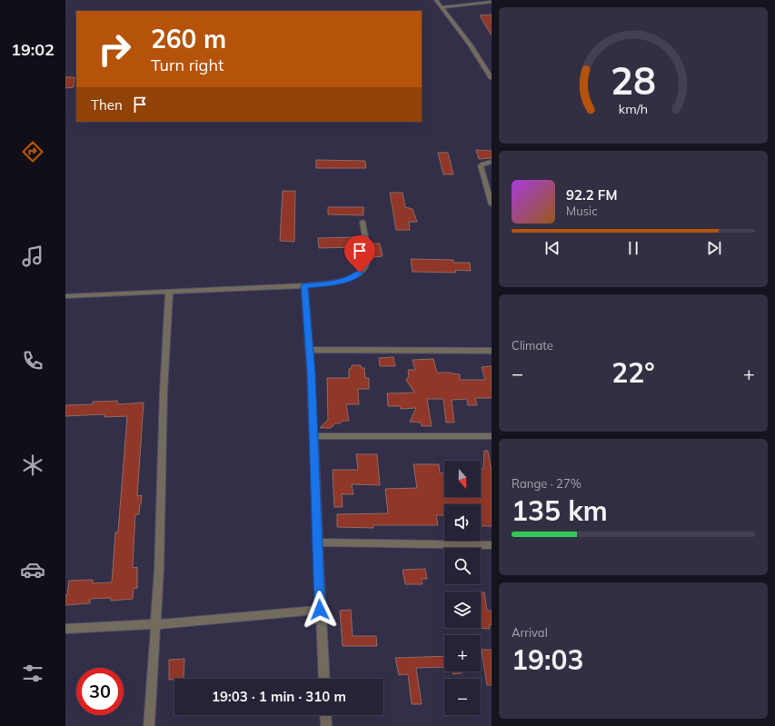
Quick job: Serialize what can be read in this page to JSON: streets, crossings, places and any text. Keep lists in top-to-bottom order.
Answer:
{
  "north": "bottom",
  "page": {
    "tabs": "19:02",
    "turn": ["260 m", "Turn right"],
    "then": "Then",
    "song": ["92.2 FM", "Music"],
    "tile": [
      "Climate",
      ["Range · 27%", "135 km"],
      ["Arrival", "19:03"]
    ],
    "heat": ["−", "22°", "+"],
    "map_buttons": ["+", "−"],
    "limit": "30",
    "trip": "19:03 · 1 min · 310 m",
    "gauge": ["28", "km/h"]
  }
}
